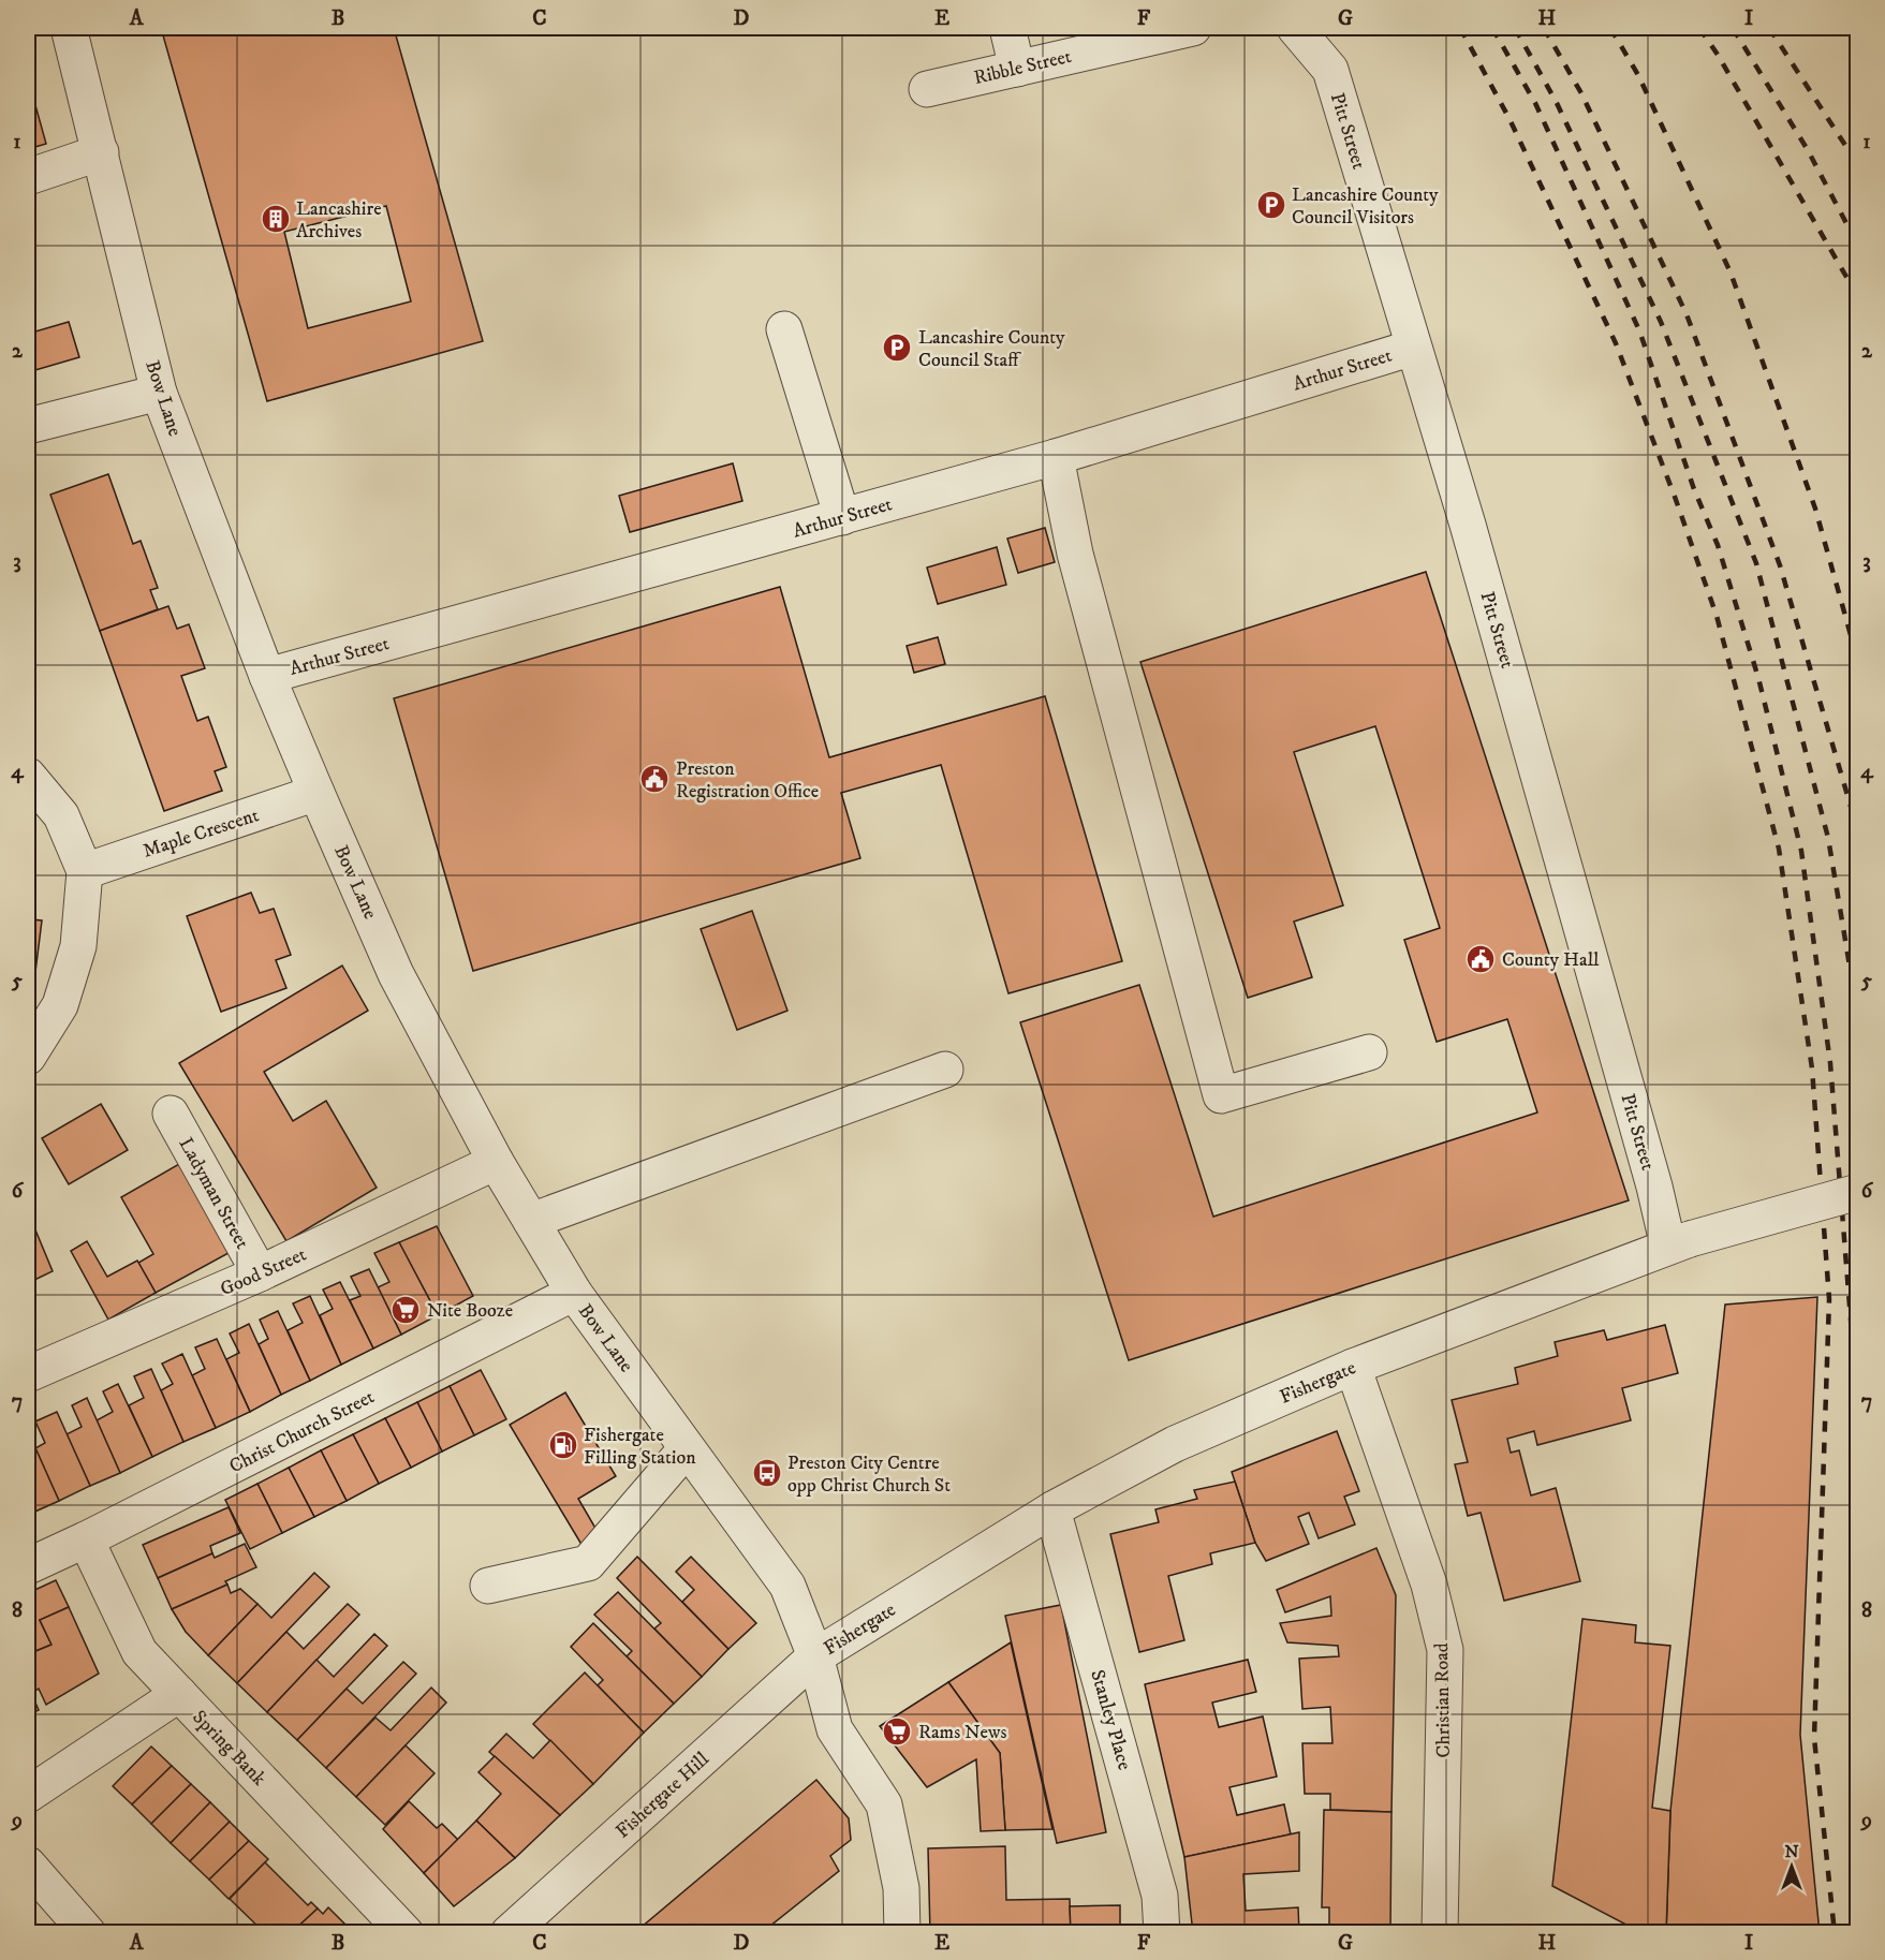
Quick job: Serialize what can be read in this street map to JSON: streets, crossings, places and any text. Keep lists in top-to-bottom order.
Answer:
{
  "streets": {
    "street": [
      "Ribble Street",
      "Pitt Street",
      "Arthur Street",
      "Bow Lane",
      "Maple Crescent",
      "Ladyman Street",
      "Good Street",
      "Fishergate",
      "Christ Church Street",
      "Christian Road",
      "Stanley Place",
      "Spring Bank",
      "Fishergate Hill"
    ]
  },
  "crossings": [
    ["Pitt Street", "Arthur Street"],
    ["Pitt Street", "Fishergate"],
    ["Arthur Street", "Bow Lane"],
    ["Bow Lane", "Maple Crescent"],
    ["Bow Lane", "Good Street"],
    ["Bow Lane", "Fishergate"],
    ["Bow Lane", "Christ Church Street"],
    ["Bow Lane", "Fishergate Hill"],
    ["Ladyman Street", "Good Street"],
    ["Fishergate", "Christian Road"],
    ["Fishergate", "Stanley Place"],
    ["Fishergate", "Fishergate Hill"],
    ["Christ Church Street", "Spring Bank"]
  ],
  "places": {
    "parking": ["Lancashire County Council Visitors", "Lancashire County Council Staff"],
    "building": ["Lancashire Archives"],
    "public building": ["Preston Registration Office", "County Hall"],
    "supermarket": ["Nite Booze", "Rams News"],
    "fuel station": ["Fishergate Filling Station"],
    "bus stop": ["Preston City Centre opp Christ Church St"]
  },
  "north": "top",
  "grid": {
    "columns": [
      "A",
      "B",
      "C",
      "D",
      "E",
      "F",
      "G",
      "H",
      "I"
    ],
    "rows": [
      "1",
      "2",
      "3",
      "4",
      "5",
      "6",
      "7",
      "8",
      "9"
    ]
  }
}
